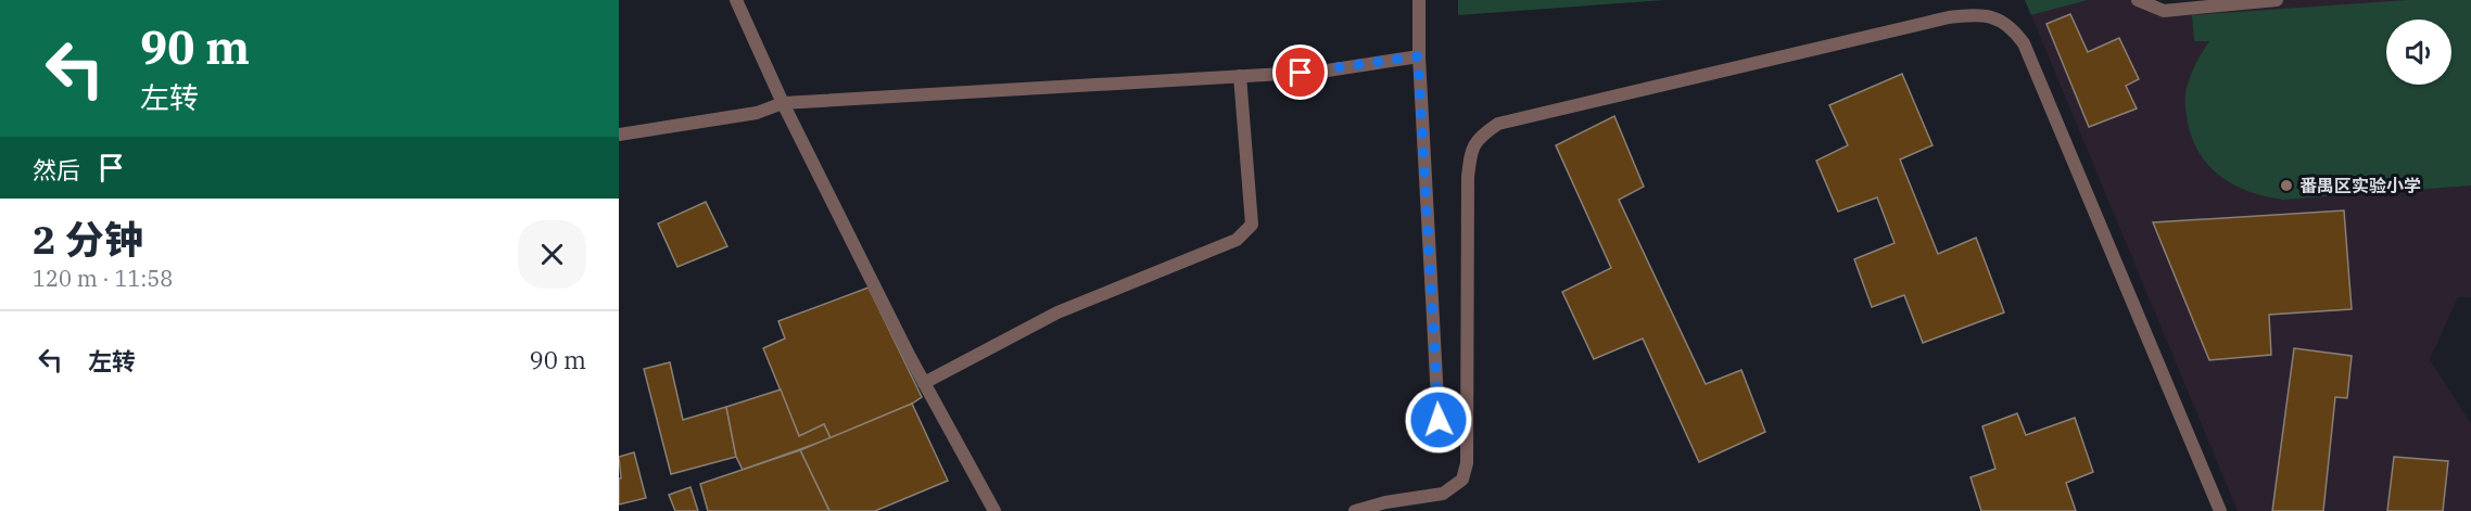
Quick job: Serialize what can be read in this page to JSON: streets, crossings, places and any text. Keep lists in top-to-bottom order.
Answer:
{
  "places": ["番禺区实验小学"],
  "page": {
    "turn": ["90 m", "左转"],
    "then": "然后",
    "heading": ["2 分钟", "120 m · 11:58"],
    "list": [
      {
        "name": "左转",
        "value": "90 m"
      }
    ]
  }
}
